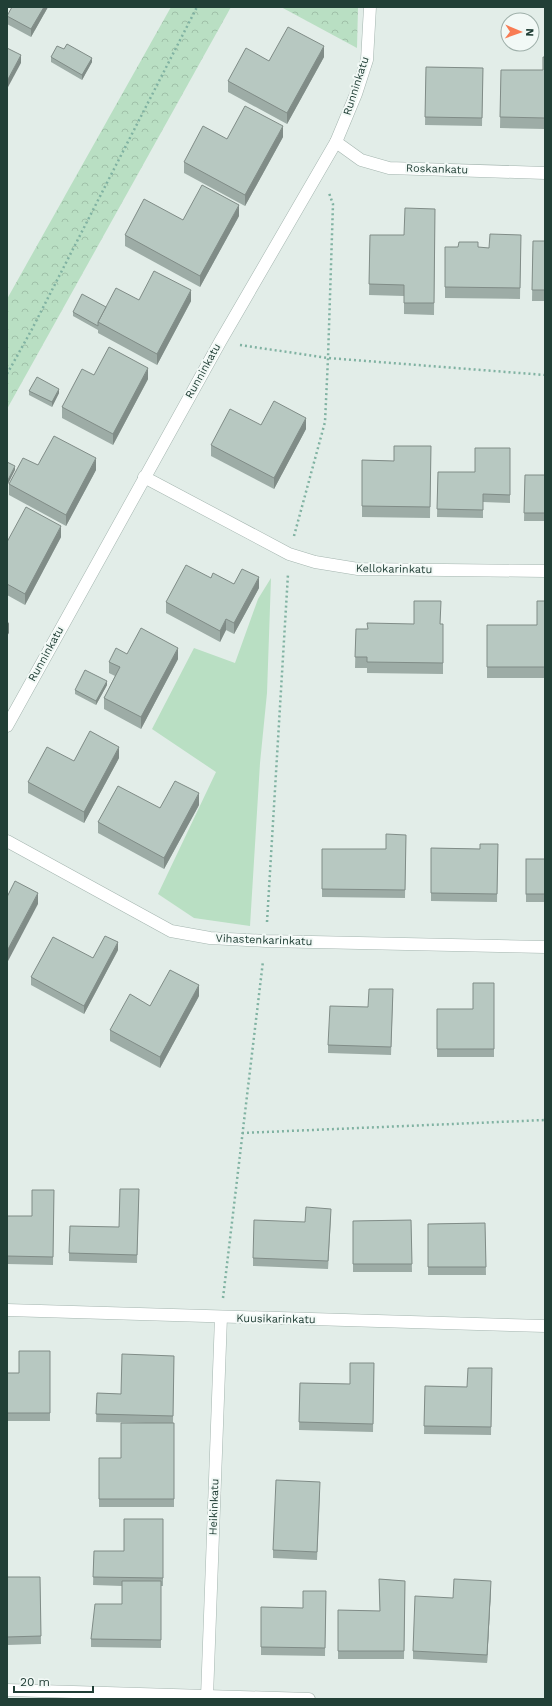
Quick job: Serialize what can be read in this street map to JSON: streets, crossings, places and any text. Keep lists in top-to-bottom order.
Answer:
{
  "streets": {
    "street": [
      "Runninkatu",
      "Roskankatu",
      "Kellokarinkatu",
      "Vihastenkarinkatu",
      "Kuusikarinkatu",
      "Heikinkatu"
    ]
  },
  "crossings": [
    ["Runninkatu", "Roskankatu"],
    ["Runninkatu", "Kellokarinkatu"],
    ["Kuusikarinkatu", "Heikinkatu"]
  ],
  "scale_bar": "20 m",
  "north": "right"
}
